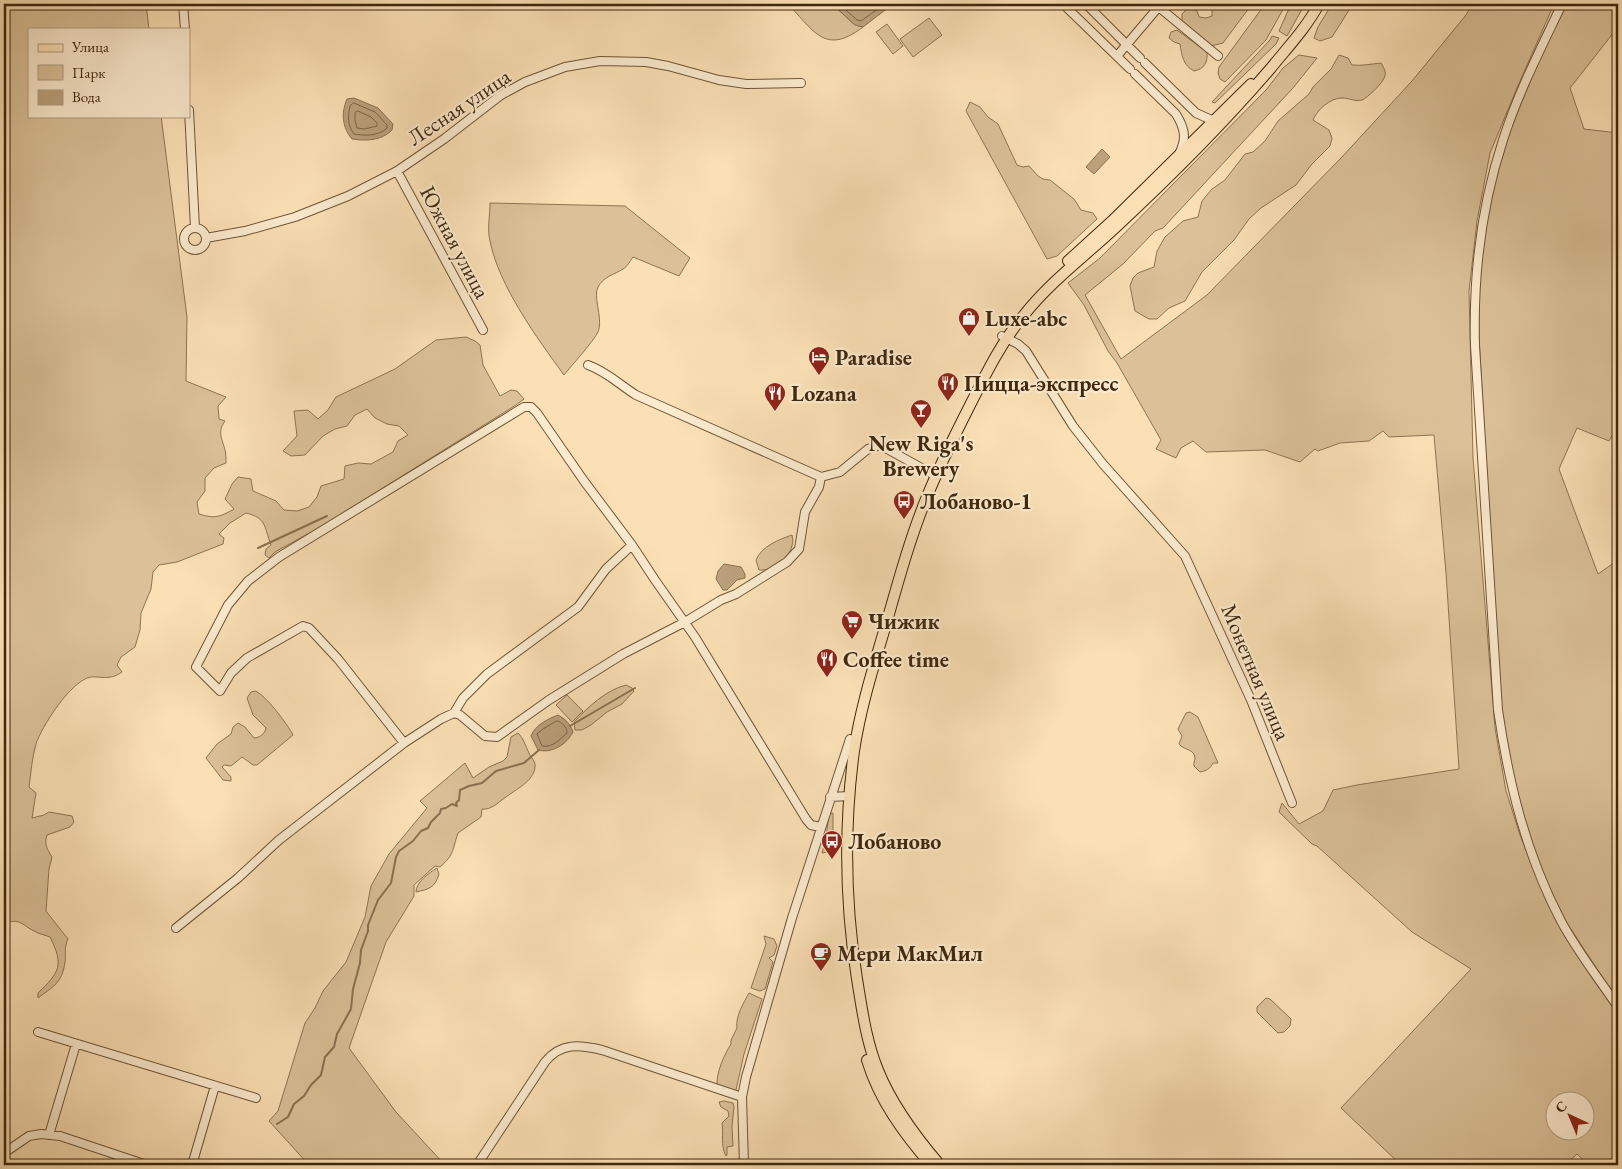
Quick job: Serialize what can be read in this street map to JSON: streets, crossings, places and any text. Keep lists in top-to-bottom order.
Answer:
{
  "streets": {
    "street": ["Лесная улица", "Южная улица", "Монетная улица"]
  },
  "crossings": [
    ["Лесная улица", "Южная улица"]
  ],
  "places": {
    "shop": ["Luxe-abc"],
    "hotel": ["Paradise"],
    "restaurant": ["Пицца-экспресс", "Lozana", "Coffee time"],
    "bar": ["New Riga's Brewery"],
    "bus stop": ["Лобаново-1", "Лобаново"],
    "supermarket": ["Чижик"],
    "cafe": ["Мери МакМил"]
  },
  "legend": ["Улица", "Парк", "Вода"],
  "north": "top left"
}
